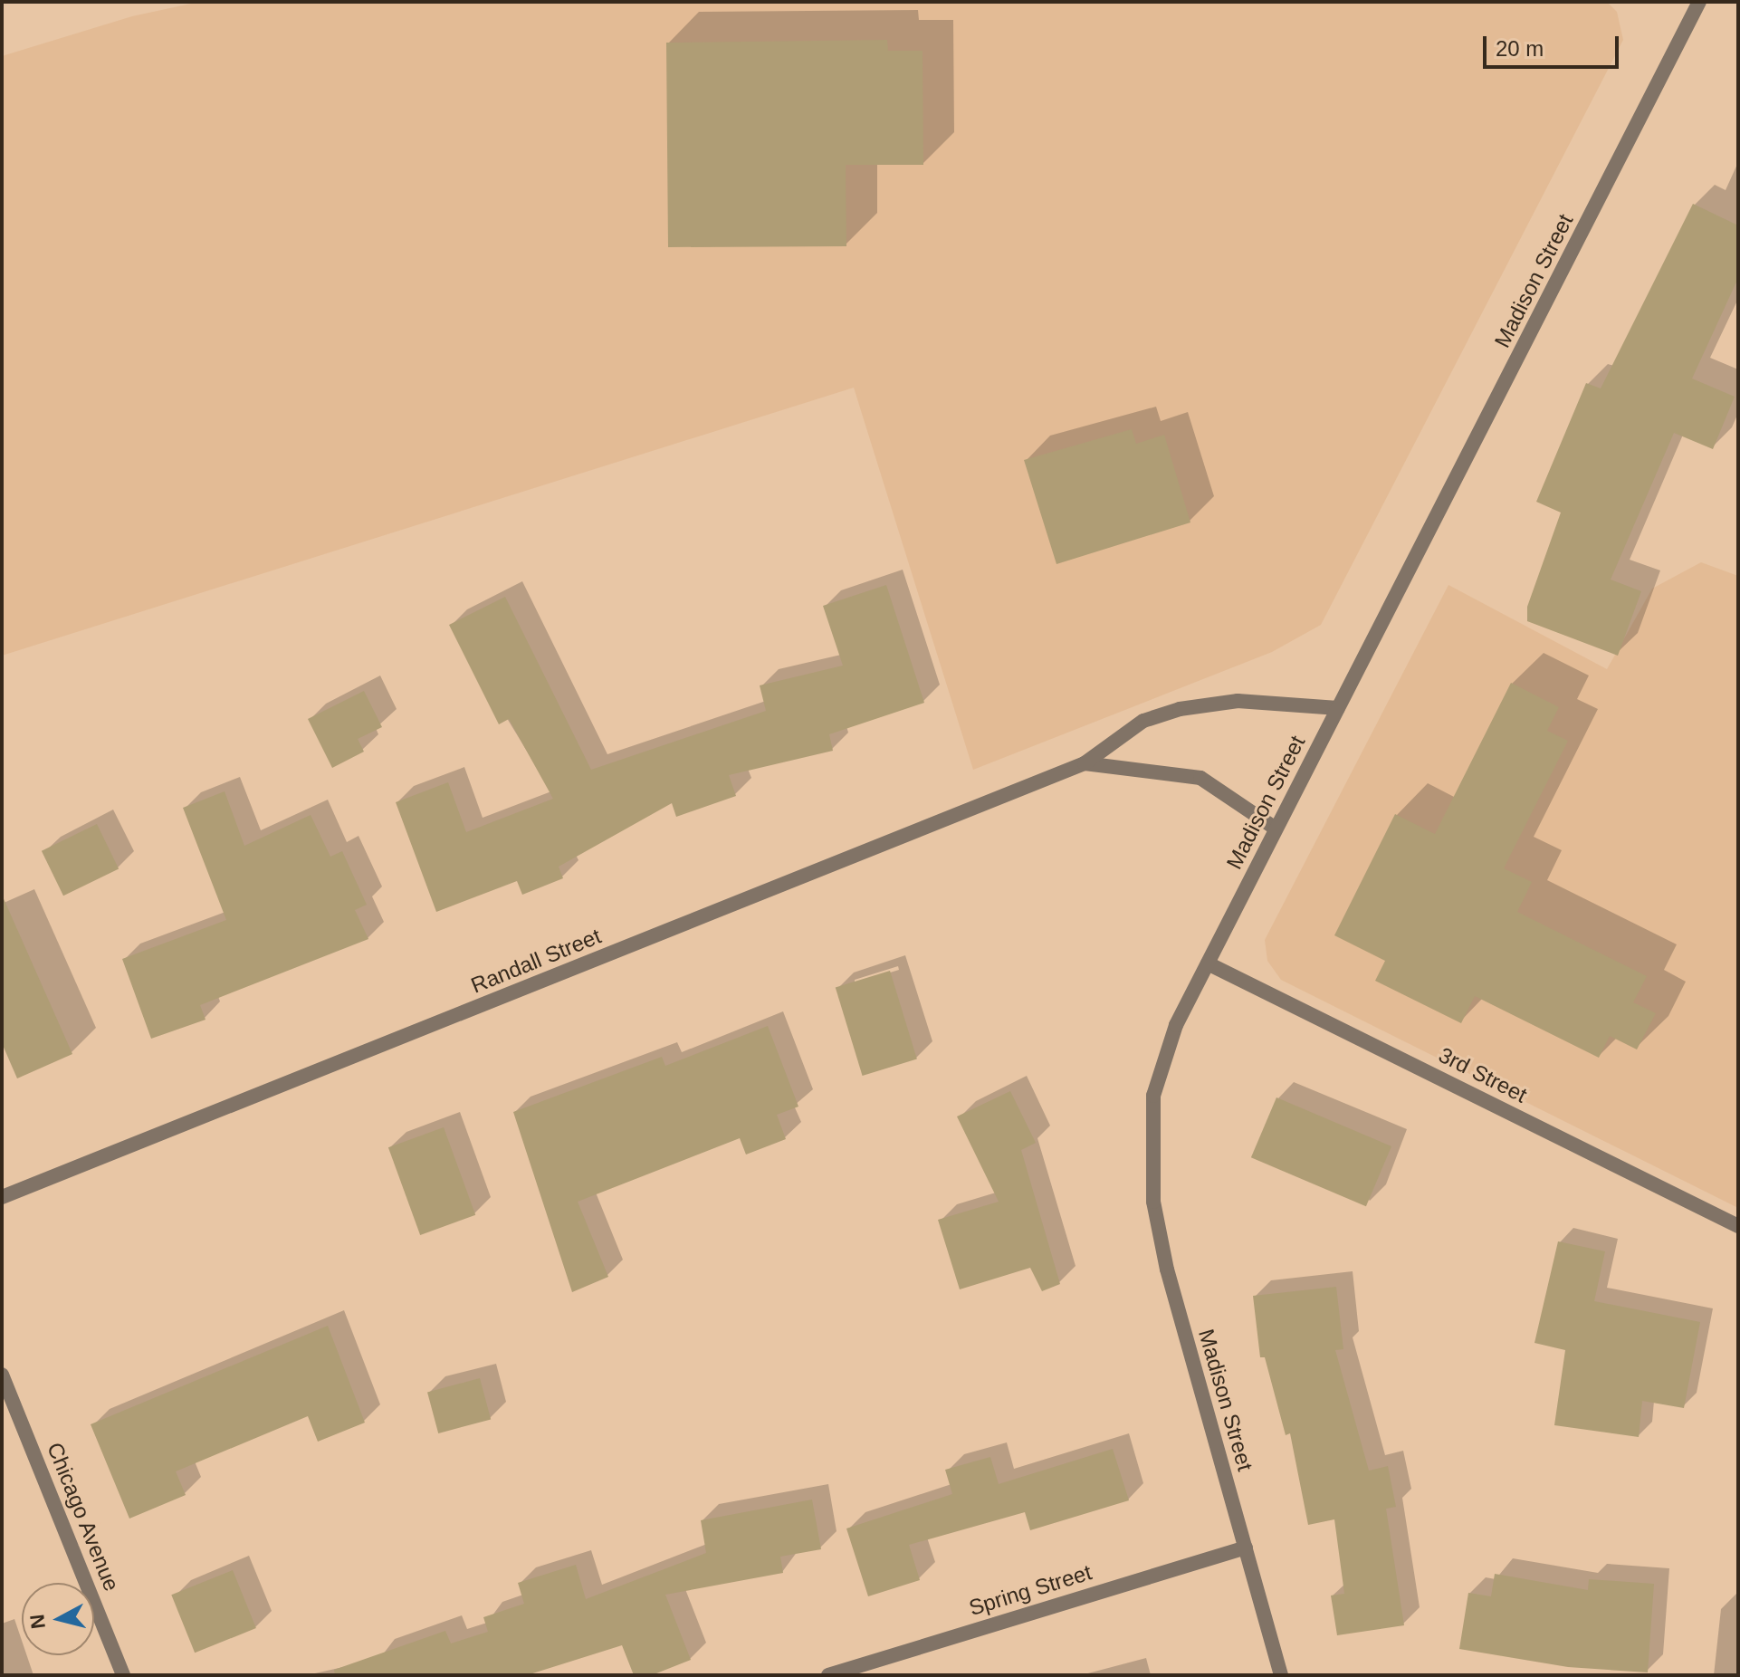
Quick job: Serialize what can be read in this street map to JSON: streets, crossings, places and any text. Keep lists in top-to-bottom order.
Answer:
{
  "streets": {
    "street": [
      "Madison Street",
      "Randall Street",
      "3rd Street",
      "Chicago Avenue",
      "Spring Street"
    ]
  },
  "crossings": [
    ["Madison Street", "Randall Street"],
    ["Madison Street", "3rd Street"],
    ["Madison Street", "Spring Street"]
  ],
  "scale_bar": "20 m",
  "north": "left"
}
